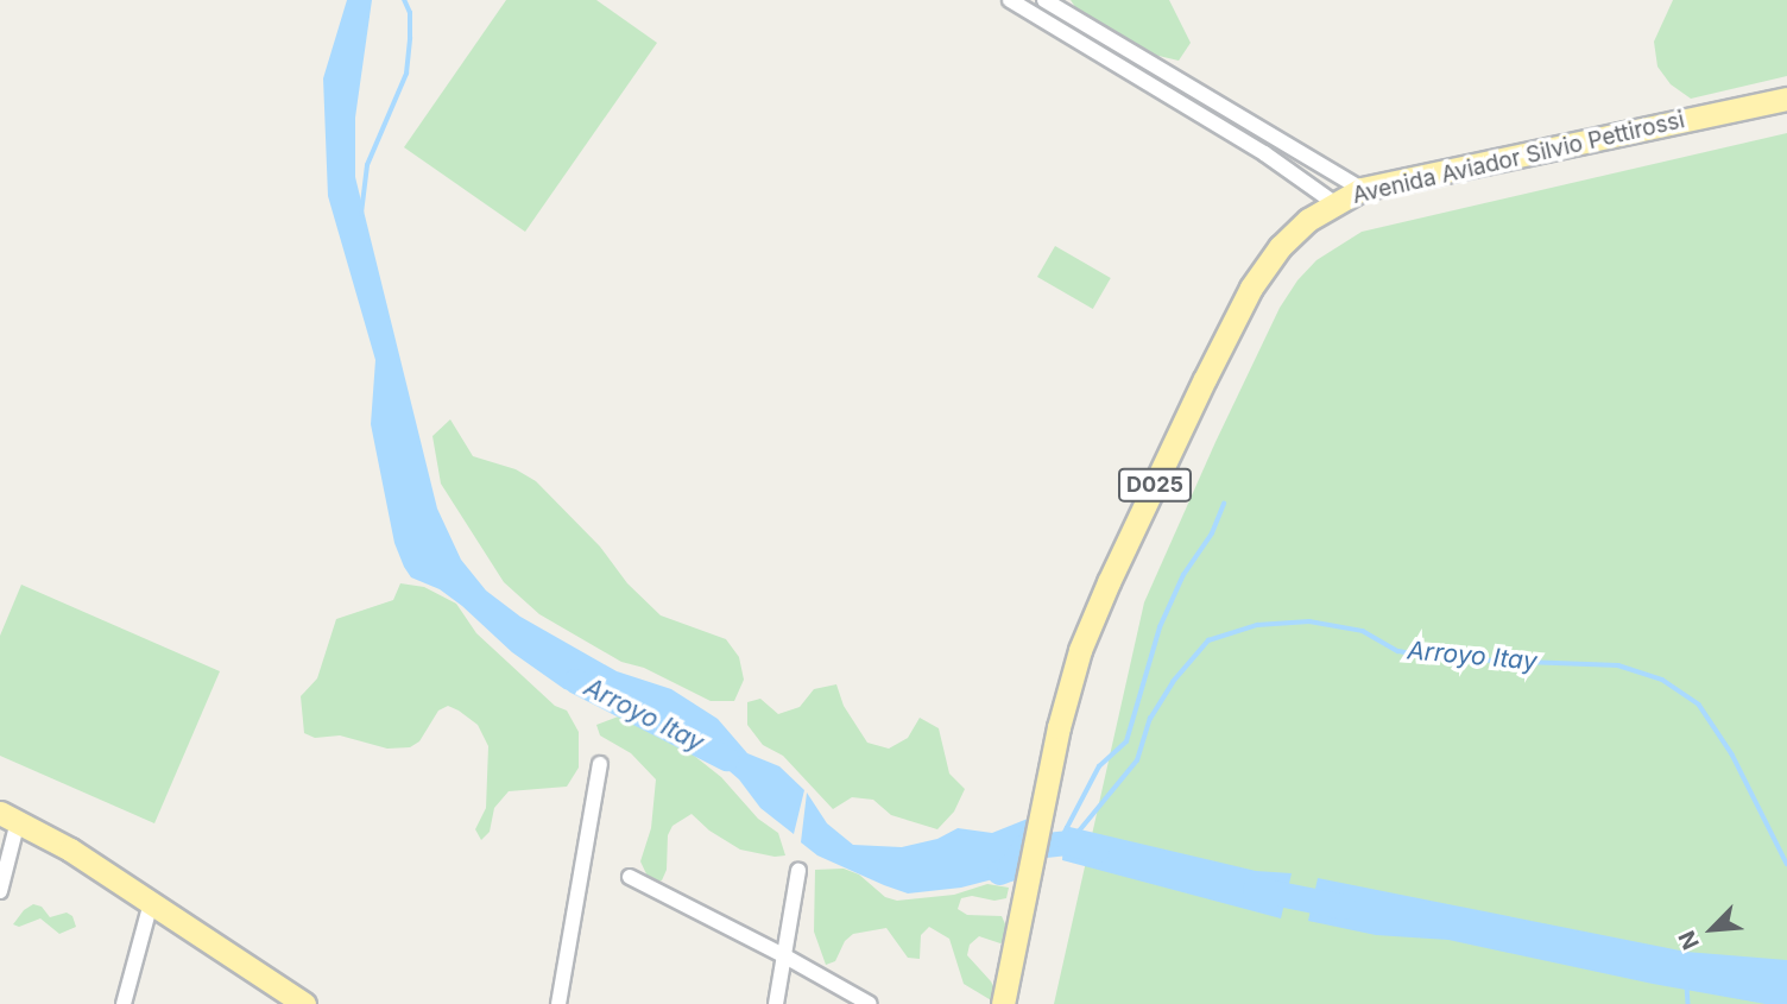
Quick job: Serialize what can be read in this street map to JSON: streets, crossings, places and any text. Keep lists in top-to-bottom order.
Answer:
{
  "streets": {
    "main road": ["Avenida Aviador Silvio Pettirossi", "D025"]
  },
  "water": ["Arroyo Itay"],
  "north": "bottom left"
}
